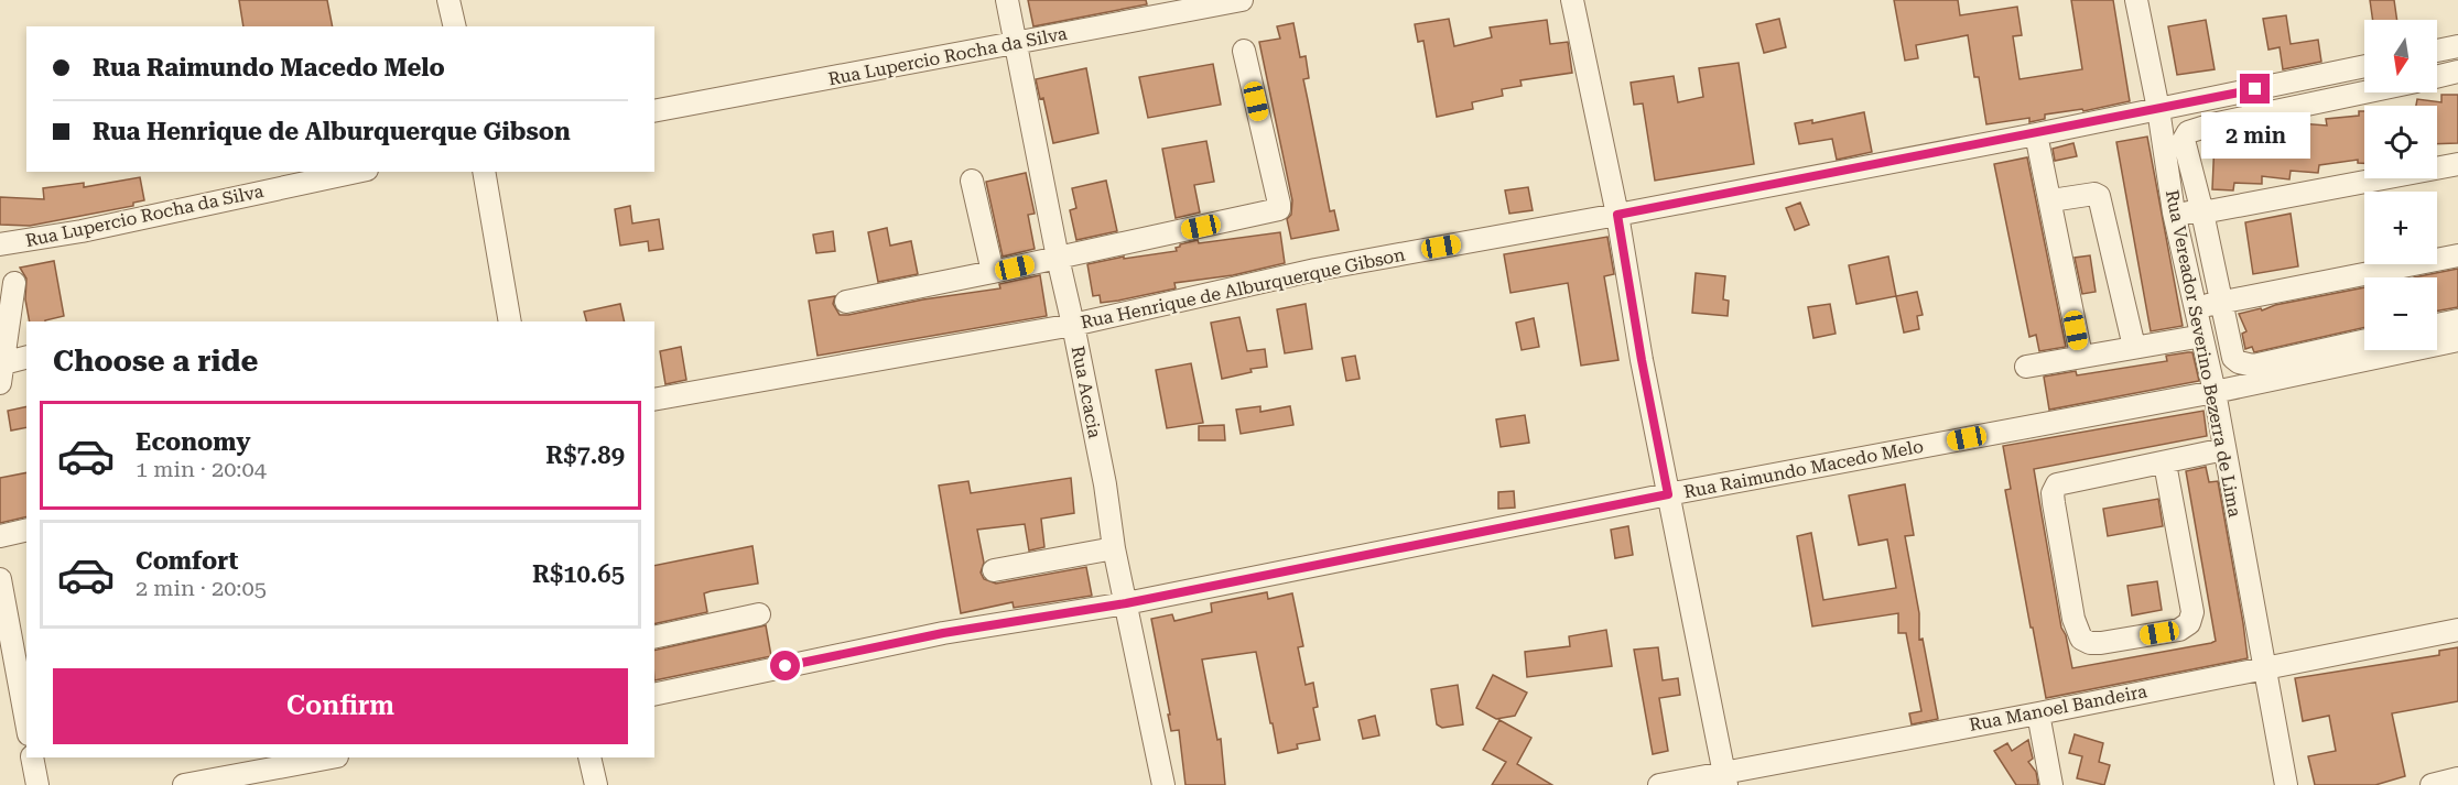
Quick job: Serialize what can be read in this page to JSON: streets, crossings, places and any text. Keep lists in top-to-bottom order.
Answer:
{
  "streets": {
    "street": [
      "Rua Lupercio Rocha da Silva",
      "Rua Henrique de Alburquerque Gibson",
      "Rua Vereador Severino Bezerra de Lima",
      "Rua Acacia",
      "Rua Raimundo Macedo Melo",
      "Rua Manoel Bandeira"
    ]
  },
  "crossings": [
    ["Rua Lupercio Rocha da Silva", "Rua Acacia"],
    ["Rua Henrique de Alburquerque Gibson", "Rua Vereador Severino Bezerra de Lima"],
    ["Rua Henrique de Alburquerque Gibson", "Rua Acacia"],
    ["Rua Vereador Severino Bezerra de Lima", "Rua Raimundo Macedo Melo"],
    ["Rua Vereador Severino Bezerra de Lima", "Rua Manoel Bandeira"],
    ["Rua Acacia", "Rua Raimundo Macedo Melo"]
  ],
  "north": "bottom",
  "page": {
    "map_buttons": ["+", "−"],
    "banner": ["Rua Raimundo Macedo Melo", "Rua Henrique de Alburquerque Gibson"],
    "bubble": "2 min",
    "heading": "Choose a ride",
    "list": [
      {
        "name": "Economy",
        "note": "1 min · 20:04",
        "value": "R$7.89"
      },
      {
        "name": "Comfort",
        "note": "2 min · 20:05",
        "value": "R$10.65"
      }
    ],
    "buttons": "Confirm"
  }
}
